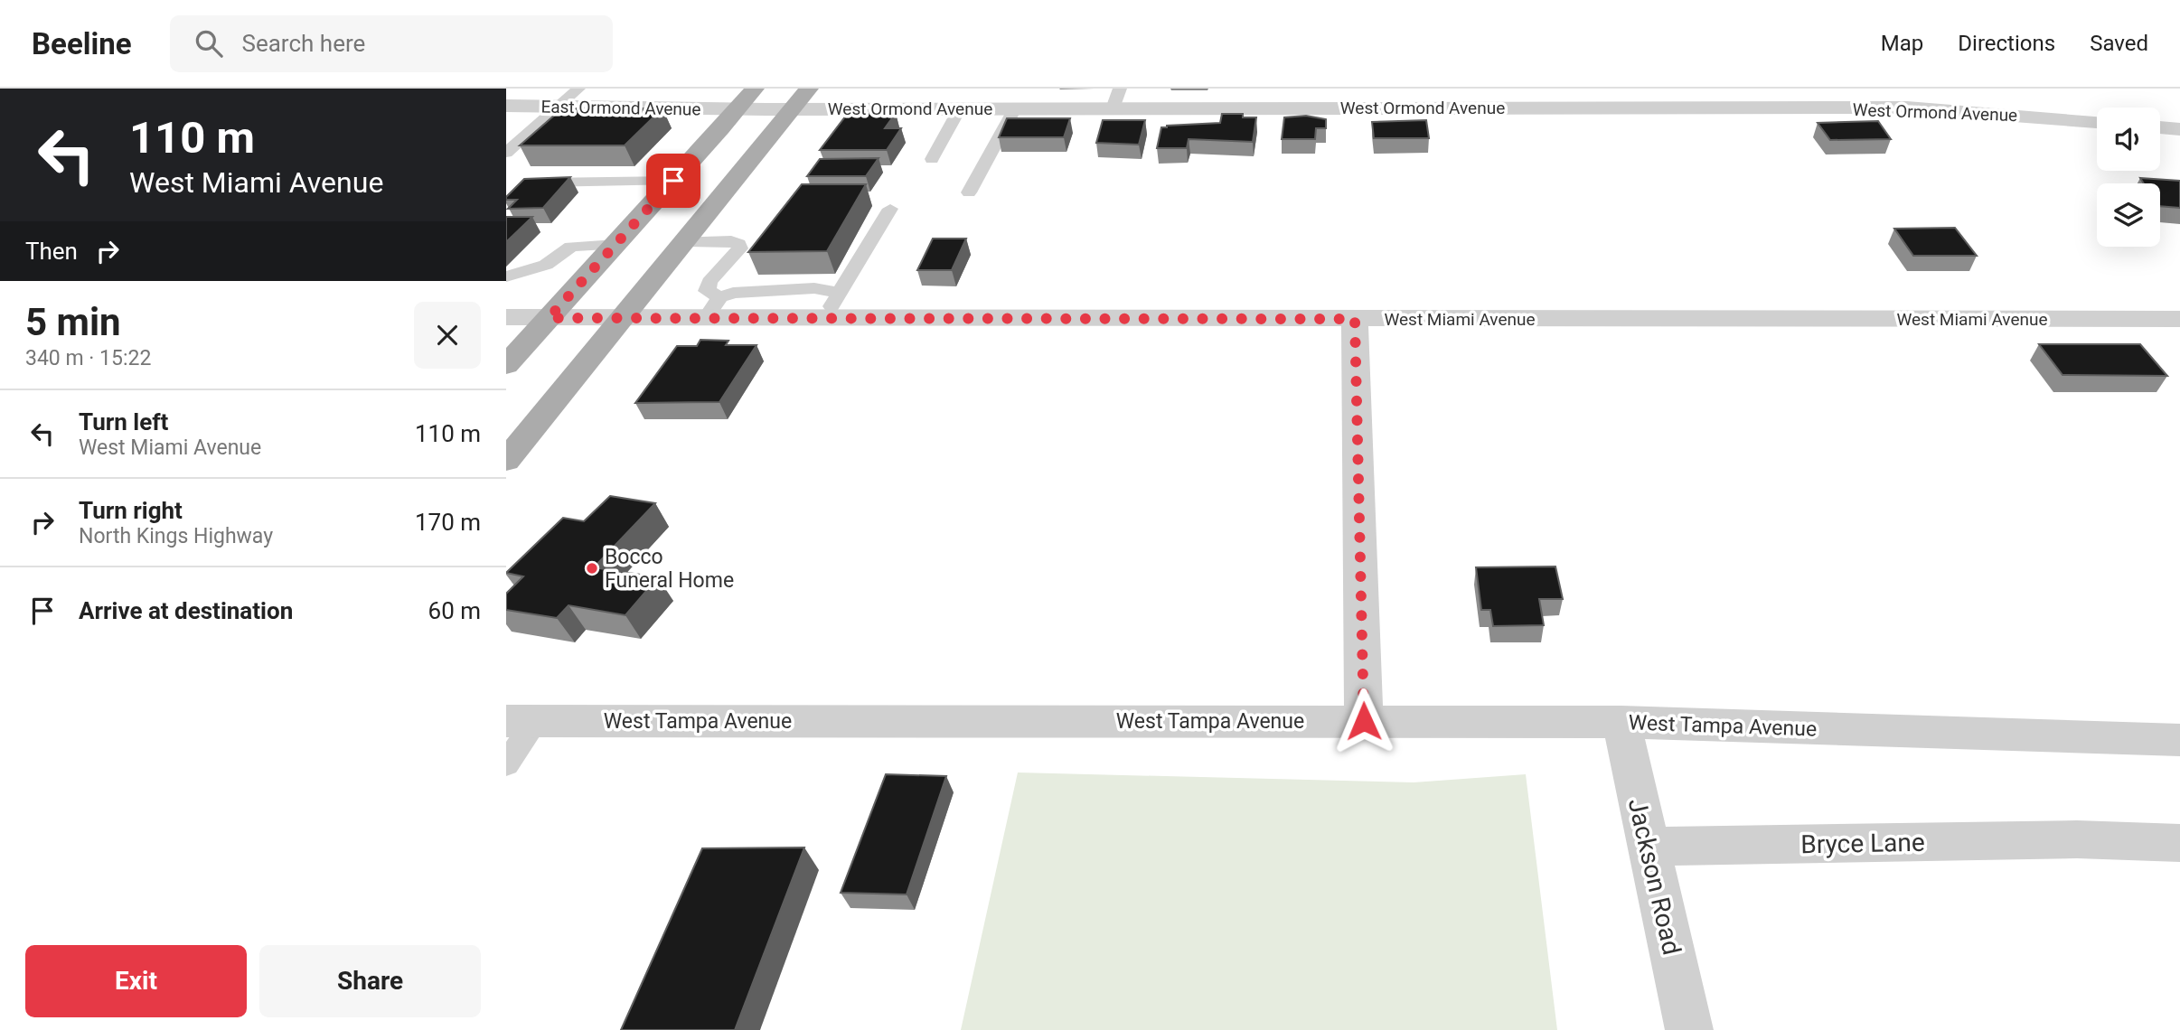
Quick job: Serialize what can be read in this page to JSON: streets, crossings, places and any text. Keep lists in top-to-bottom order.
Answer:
{
  "streets": {
    "street": [
      "East Ormond Avenue",
      "West Ormond Avenue",
      "West Miami Avenue",
      "West Tampa Avenue",
      "Bryce Lane",
      "Jackson Road"
    ]
  },
  "crossings": [
    ["East Ormond Avenue", "West Ormond Avenue"],
    ["West Tampa Avenue", "Jackson Road"],
    ["Bryce Lane", "Jackson Road"]
  ],
  "places": ["Bocco Funeral Home"],
  "page": {
    "header": "Beeline",
    "search": "Search here",
    "nav": ["Map", "Directions", "Saved"],
    "turn": ["110 m", "West Miami Avenue"],
    "then": "Then",
    "heading": ["5 min", "340 m · 15:22"],
    "list": [
      {
        "name": "Turn left",
        "note": "West Miami Avenue",
        "value": "110 m"
      },
      {
        "name": "Turn right",
        "note": "North Kings Highway",
        "value": "170 m"
      },
      {
        "name": "Arrive at destination",
        "value": "60 m"
      }
    ],
    "buttons": ["Exit", "Share"]
  }
}
